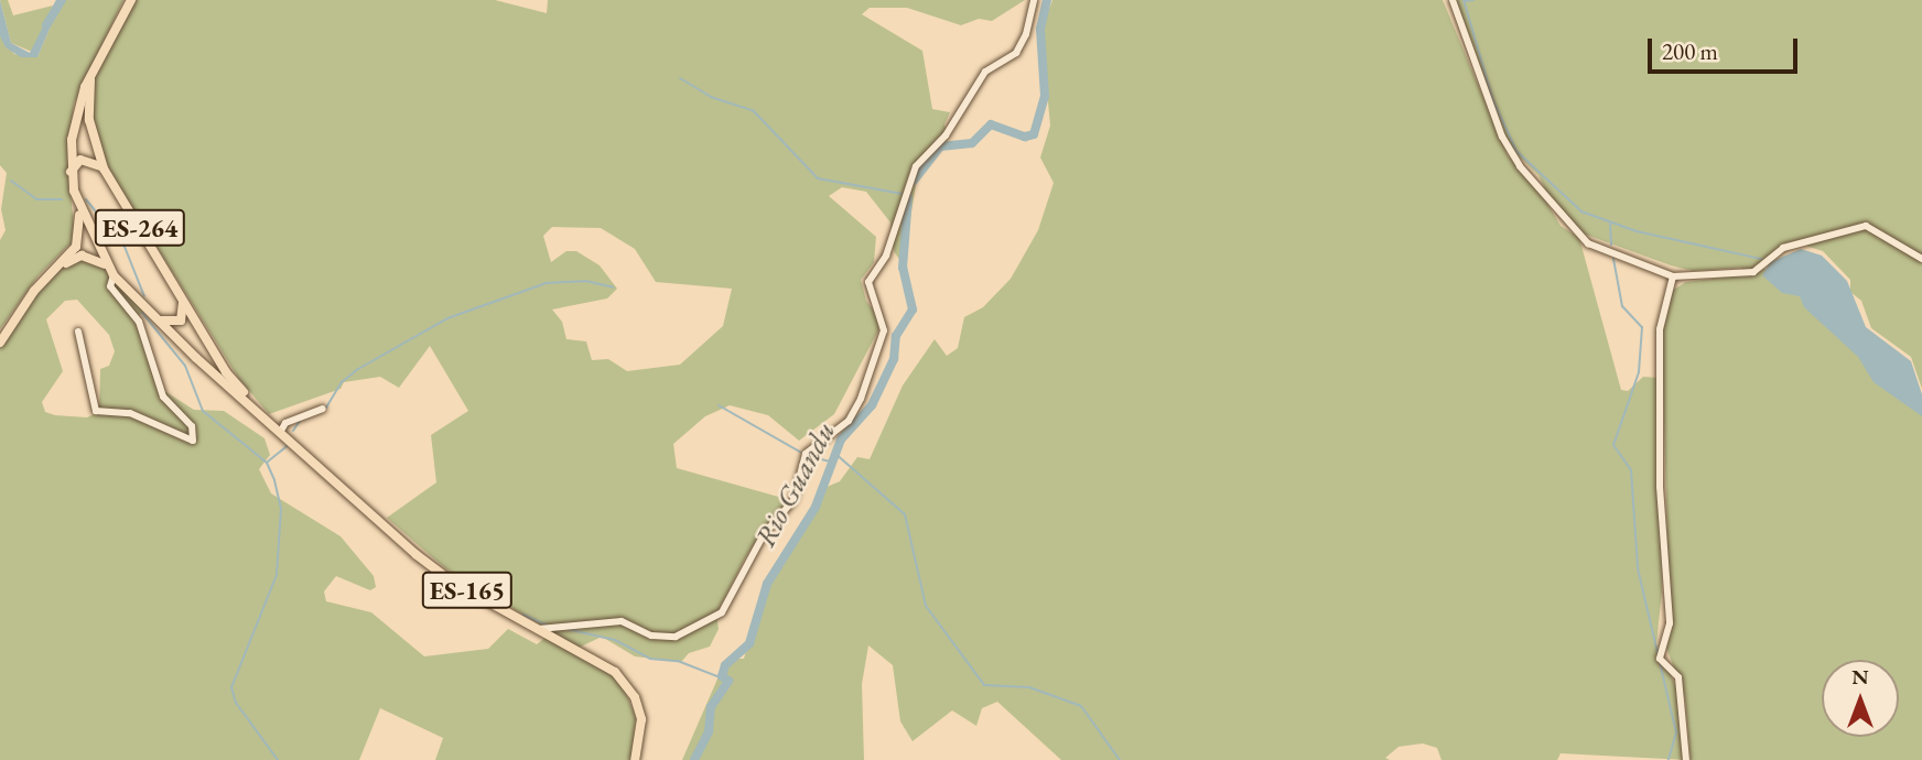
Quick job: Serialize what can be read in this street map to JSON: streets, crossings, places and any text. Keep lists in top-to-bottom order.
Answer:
{
  "streets": {
    "main road": ["ES-264", "ES-165"]
  },
  "crossings": [
    ["ES-264", "ES-165"]
  ],
  "water": ["Rio Guandu"],
  "scale_bar": "200 m",
  "north": "top"
}
